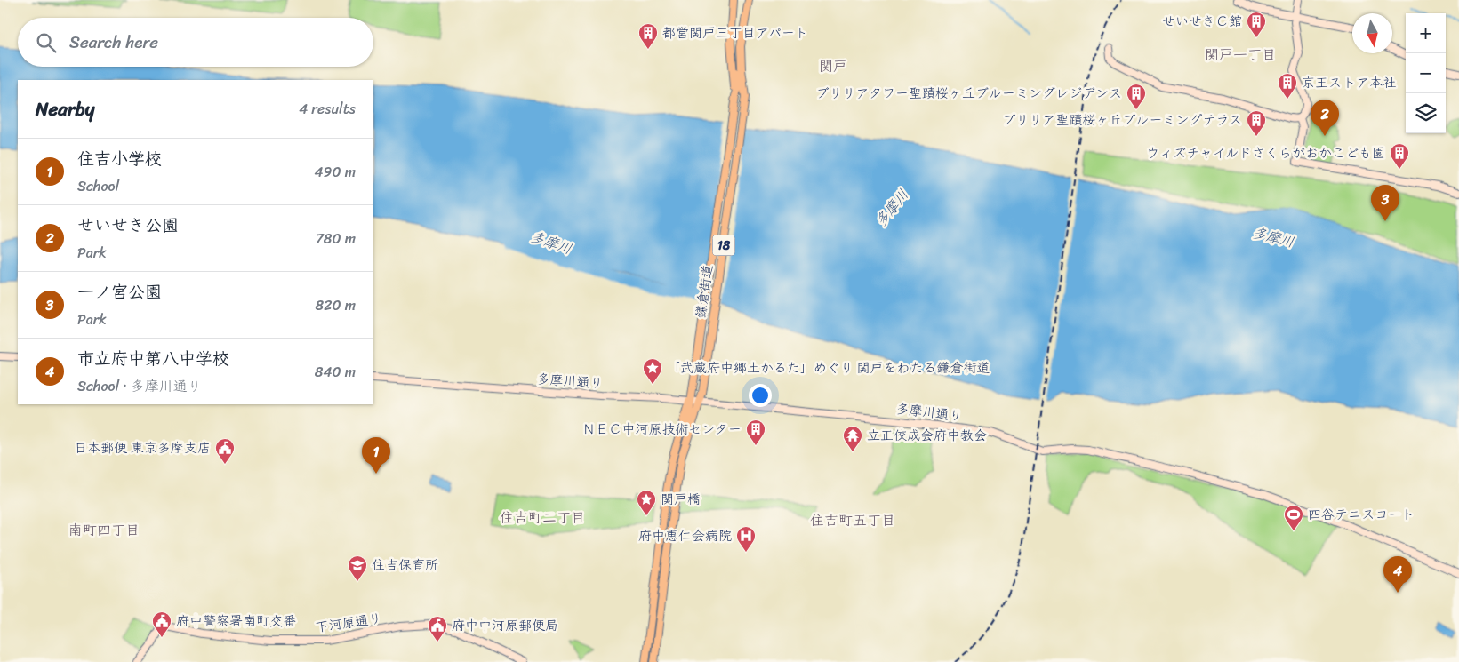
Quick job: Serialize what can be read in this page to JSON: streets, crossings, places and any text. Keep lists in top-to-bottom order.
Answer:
{
  "streets": {
    "main road": ["18", "鎌倉街道"],
    "street": ["多摩川通り", "下河原通り"]
  },
  "crossings": [
    ["鎌倉街道", "多摩川通り"]
  ],
  "districts": [
    "関戸一丁目",
    "関戸",
    "住吉町二丁目",
    "住吉町五丁目",
    "南町四丁目"
  ],
  "water": ["多摩川"],
  "places": {
    "building": [
      "せいせきＣ館",
      "都営関戸三丁目アパート",
      "京王ストア本社",
      "ブリリアタワー聖蹟桜ヶ丘ブルーミングレジデンス",
      "ブリリア聖蹟桜ヶ丘ブルーミングテラス",
      "ウィズチャイルドさくらがおかこども園",
      "ＮＥＣ中河原技術センター"
    ],
    "place": ["「武蔵府中郷土かるた」めぐり 関戸をわたる鎌倉街道", "関戸橋"],
    "temple": ["立正佼成会府中教会"],
    "public building": ["日本郵便 東京多摩支店", "府中警察署南町交番", "府中中河原郵便局"],
    "sports": ["四谷テニスコート"],
    "hospital": ["府中恵仁会病院"],
    "school or university": ["住吉保育所"]
  },
  "north": "bottom",
  "page": {
    "map_buttons": ["+", "−"],
    "search": "Search here",
    "heading": ["Nearby", "4 results"],
    "pins": [
      "2",
      "3",
      "1",
      "4"
    ],
    "list": [
      {
        "mark": "1",
        "name": "住吉小学校",
        "note": "School",
        "value": "490 m"
      },
      {
        "mark": "2",
        "name": "せいせき公園",
        "note": "Park",
        "value": "780 m"
      },
      {
        "mark": "3",
        "name": "一ノ宮公園",
        "note": "Park",
        "value": "820 m"
      },
      {
        "mark": "4",
        "name": "市立府中第八中学校",
        "note": "School · 多摩川通り",
        "value": "840 m"
      }
    ]
  }
}
